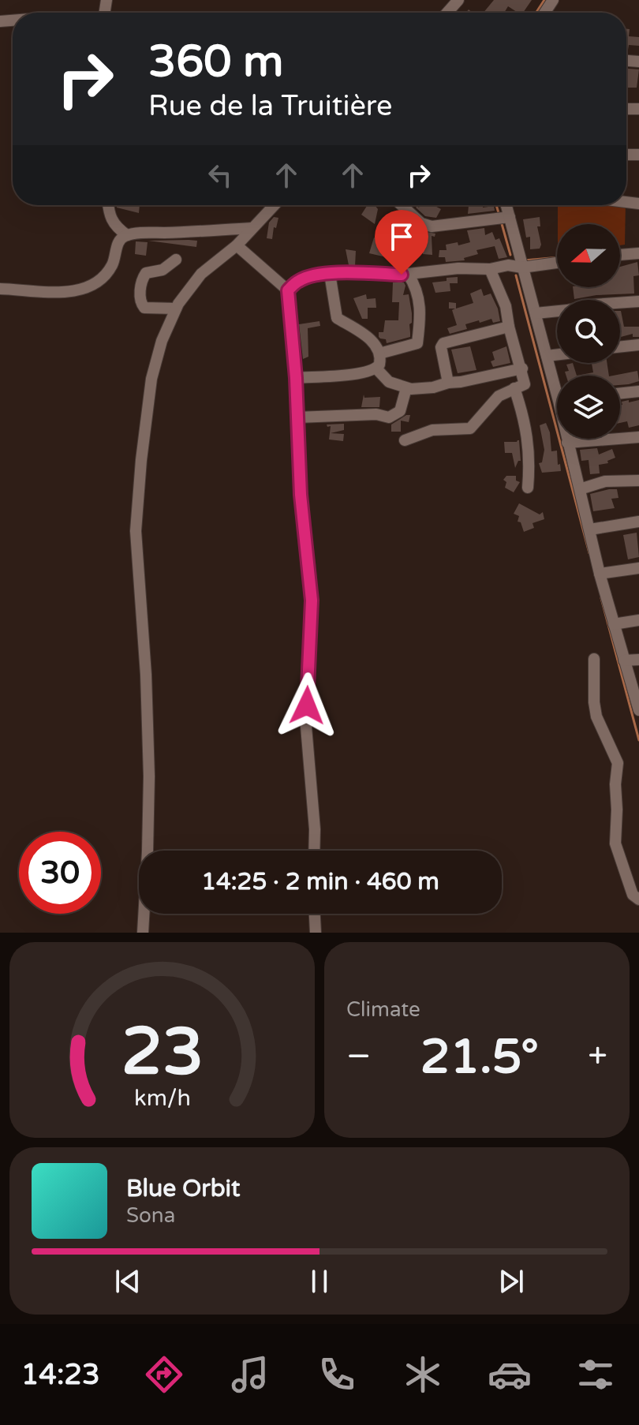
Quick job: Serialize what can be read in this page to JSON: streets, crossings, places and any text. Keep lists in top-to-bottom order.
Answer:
{
  "north": "left",
  "page": {
    "turn": ["360 m", "Rue de la Truitière"],
    "limit": "30",
    "trip": "14:25 · 2 min · 460 m",
    "tile": "Climate",
    "heat": ["−", "21.5°", "+"],
    "song": ["Blue Orbit", "Sona"],
    "tabs": "14:23",
    "gauge": ["23", "km/h"]
  }
}
